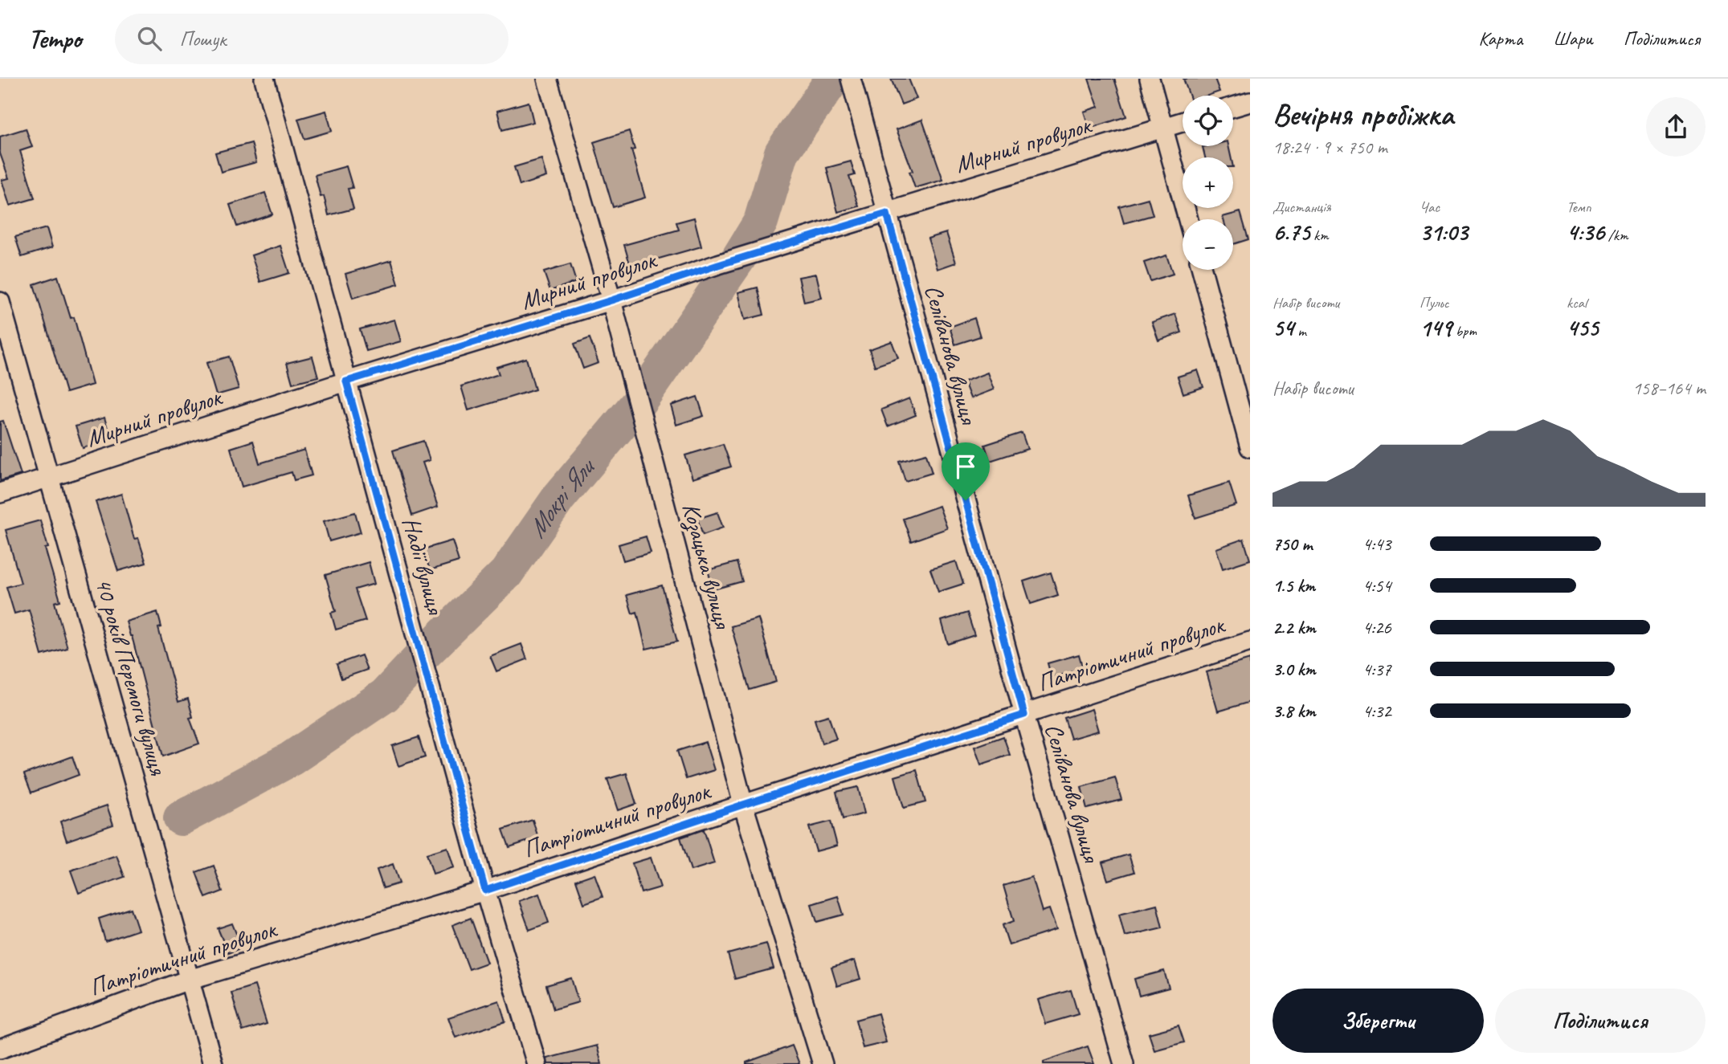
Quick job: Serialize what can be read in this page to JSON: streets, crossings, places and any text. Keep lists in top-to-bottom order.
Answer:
{
  "streets": {
    "street": [
      "Мирний провулок",
      "Селіванова вулиця",
      "Надії вулиця",
      "Козацька вулиця",
      "Патріотичний провулок",
      "40 років Перемоги вулиця"
    ]
  },
  "crossings": [
    ["Мирний провулок", "Селіванова вулиця"],
    ["Мирний провулок", "Надії вулиця"],
    ["Мирний провулок", "Козацька вулиця"],
    ["Мирний провулок", "40 років Перемоги вулиця"],
    ["Селіванова вулиця", "Патріотичний провулок"],
    ["Надії вулиця", "Патріотичний провулок"],
    ["Козацька вулиця", "Патріотичний провулок"],
    ["Патріотичний провулок", "40 років Перемоги вулиця"]
  ],
  "water": ["Мокрі Яли"],
  "page": {
    "header": "Tempo",
    "search": "Пошук",
    "nav": ["Карта", "Шари", "Поділитися"],
    "heading": ["Вечірня пробіжка", "18:24 · 9 × 750 m"],
    "map_buttons": ["+", "−"],
    "stats": [
      ["Дистанція", "6.75 km"],
      ["Час", "31:03"],
      ["Темп", "4:36 /km"],
      ["Набір висоти", "54 m"],
      ["Пульс", "149 bpm"],
      ["kcal", "455"]
    ],
    "chart": ["Набір висоти", "158–164 m"],
    "list": [
      {
        "name": "750 m",
        "note": "4:43"
      },
      {
        "name": "1.5 km",
        "note": "4:54"
      },
      {
        "name": "2.2 km",
        "note": "4:26"
      },
      {
        "name": "3.0 km",
        "note": "4:37"
      },
      {
        "name": "3.8 km",
        "note": "4:32"
      }
    ],
    "buttons": ["Зберегти", "Поділитися"]
  }
}
